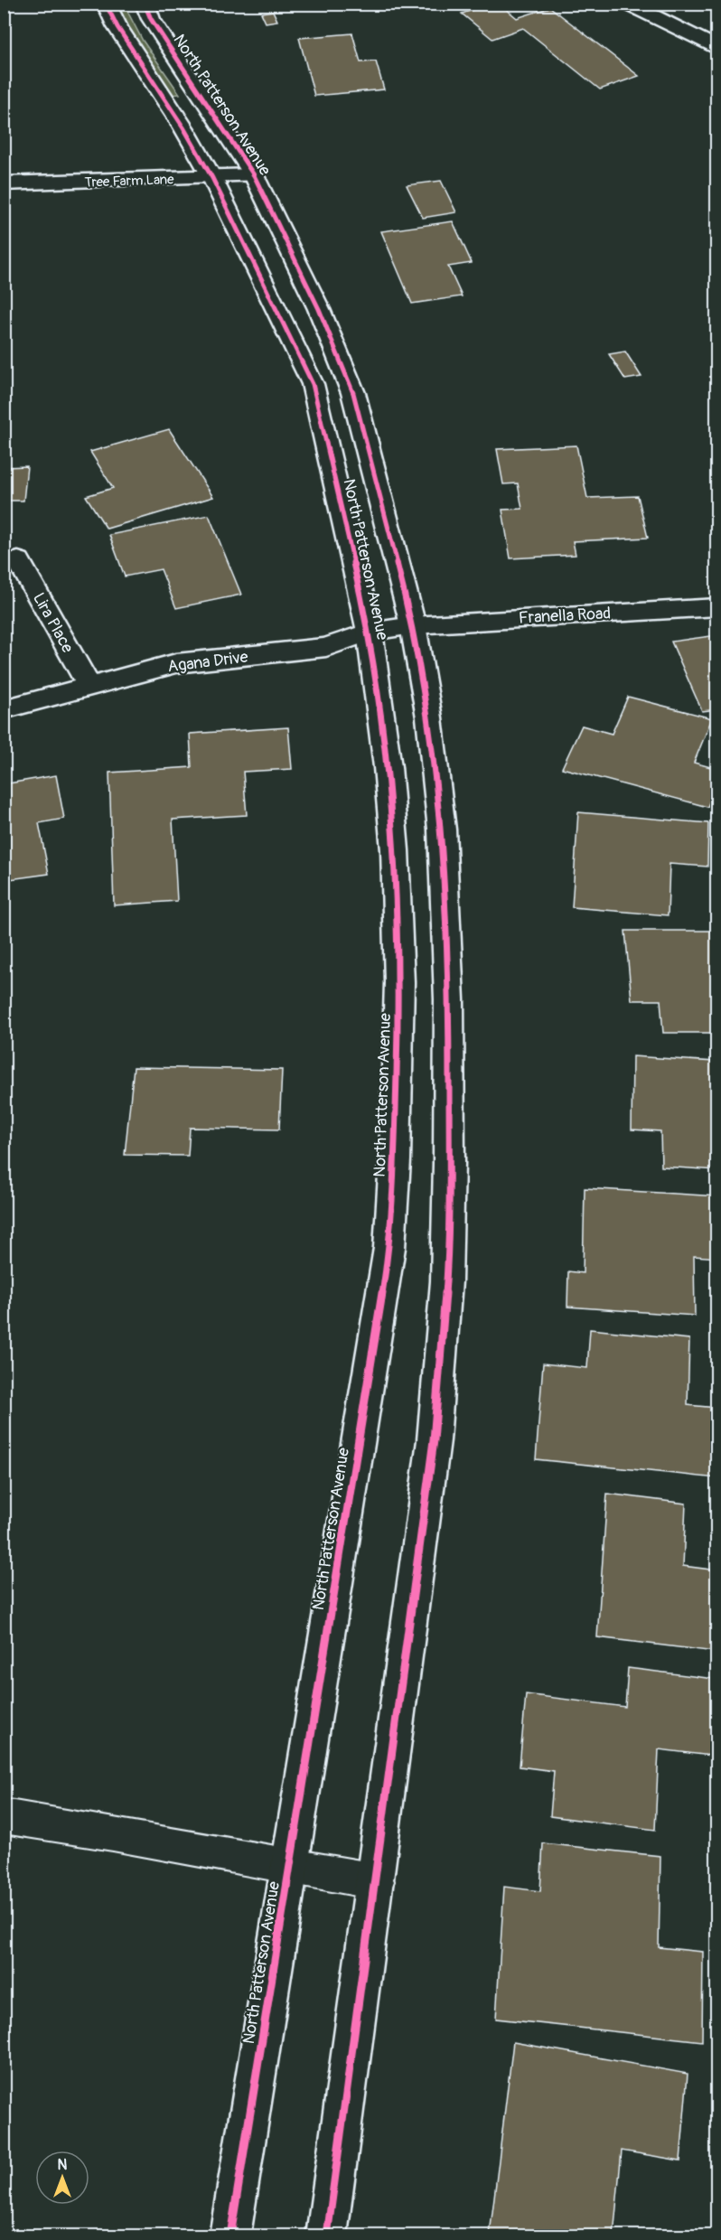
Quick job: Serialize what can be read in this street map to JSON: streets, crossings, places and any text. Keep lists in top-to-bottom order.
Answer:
{
  "streets": {
    "main road": [
      "North Patterson Avenue",
      "Tree Farm Lane",
      "Franella Road",
      "Lira Place",
      "Agana Drive"
    ]
  },
  "crossings": [
    ["North Patterson Avenue", "Tree Farm Lane"],
    ["North Patterson Avenue", "Franella Road"],
    ["North Patterson Avenue", "Agana Drive"],
    ["Franella Road", "Agana Drive"],
    ["Lira Place", "Agana Drive"]
  ],
  "north": "top"
}
